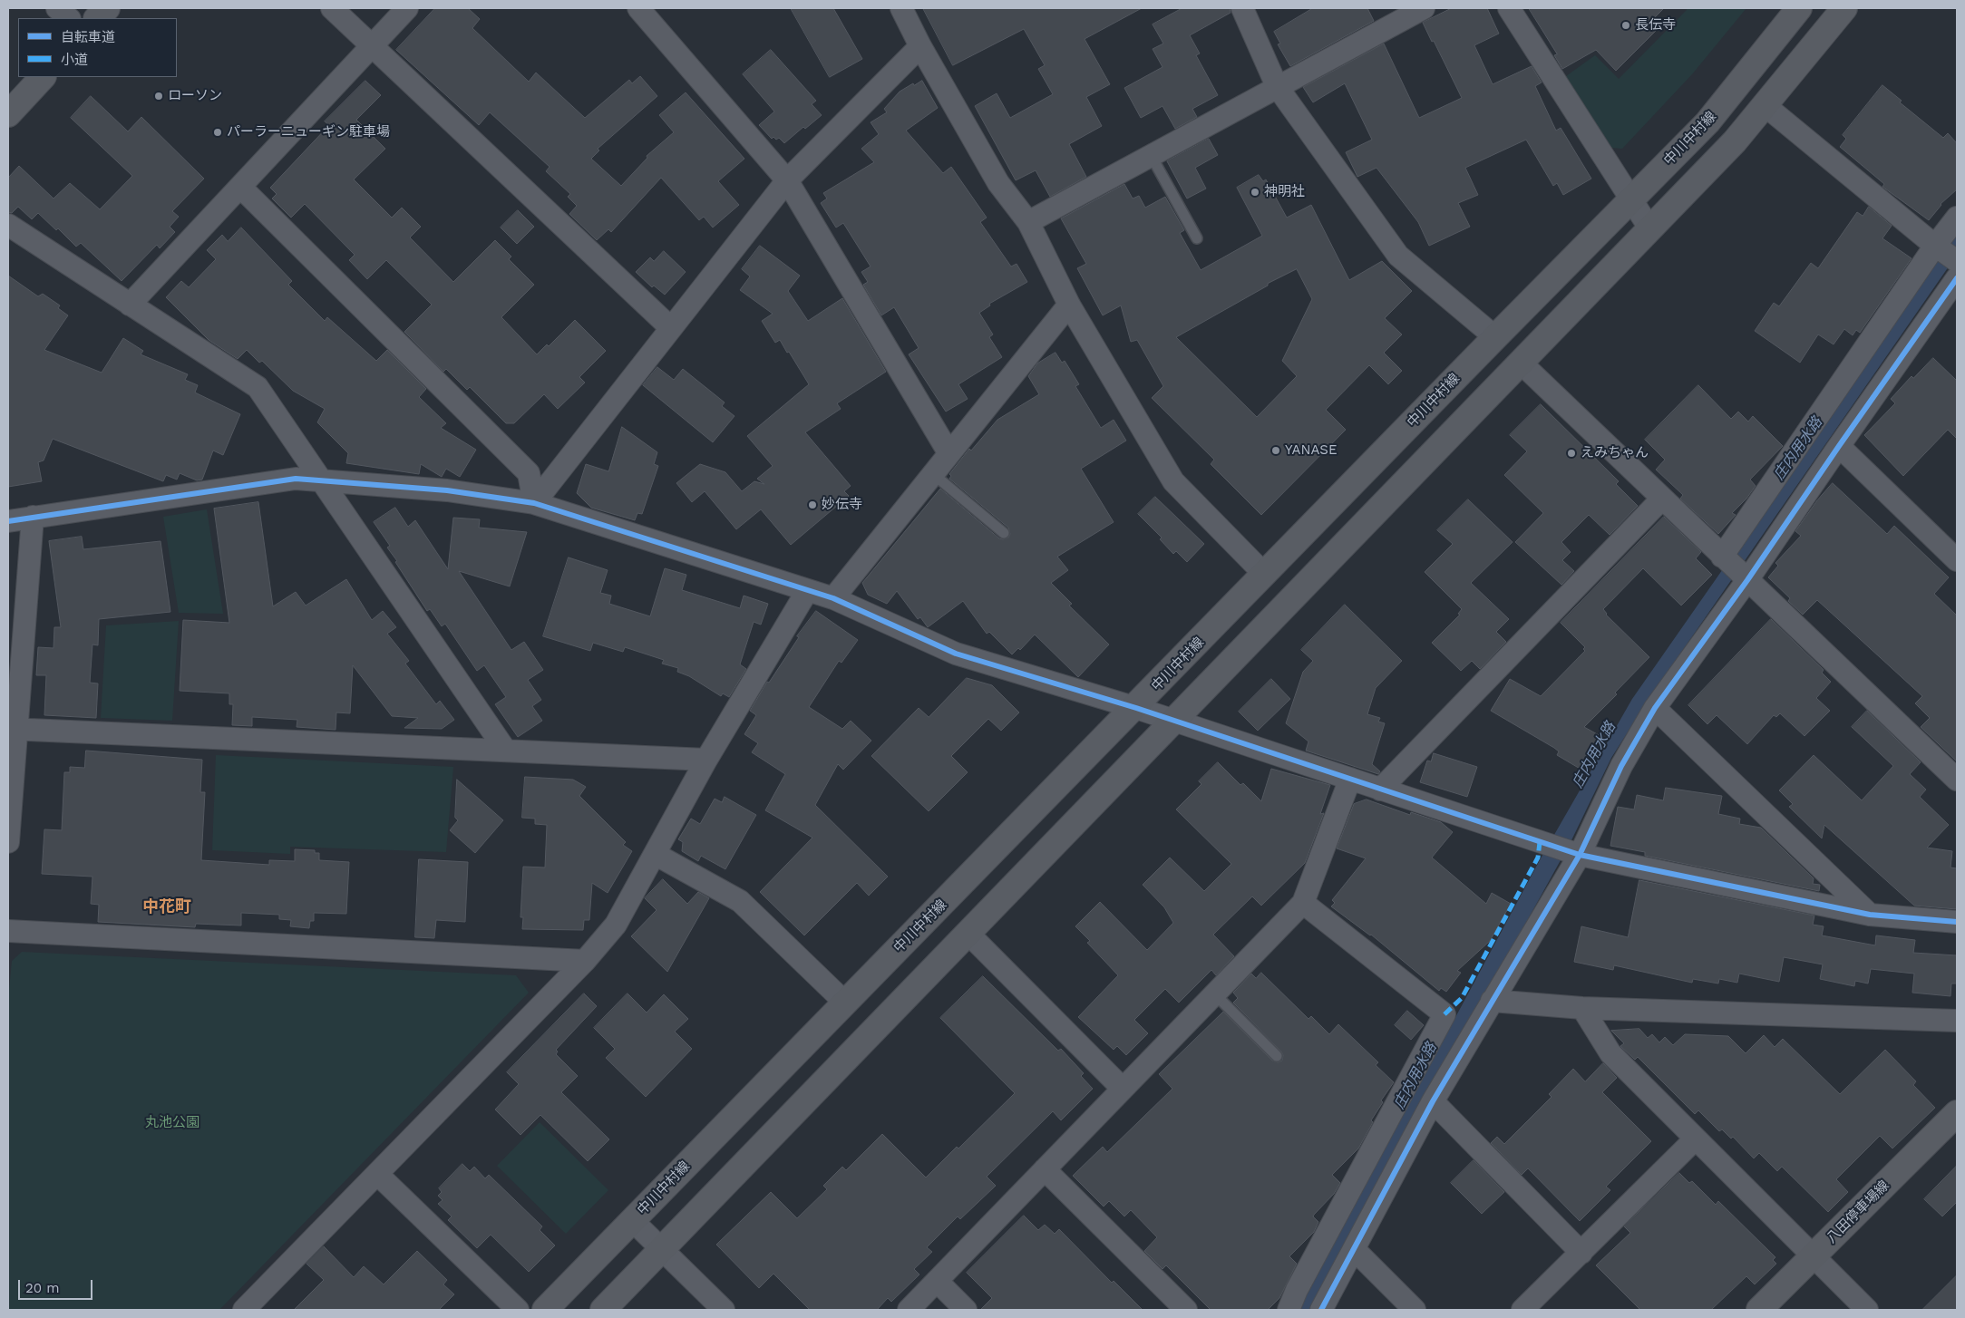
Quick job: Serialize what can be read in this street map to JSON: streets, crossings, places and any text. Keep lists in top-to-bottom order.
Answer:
{
  "streets": {
    "main road": ["中川中村線", "八田停車場線"]
  },
  "districts": ["中花町"],
  "water": ["庄内用水路"],
  "parks": ["丸池公園"],
  "places": [
    "長伝寺",
    "ローソン",
    "パーラーニューギン駐車場",
    "神明社",
    "YANASE",
    "えみちゃん",
    "妙伝寺"
  ],
  "legend": ["自転車道", "小道"],
  "scale_bar": "20 m"
}
